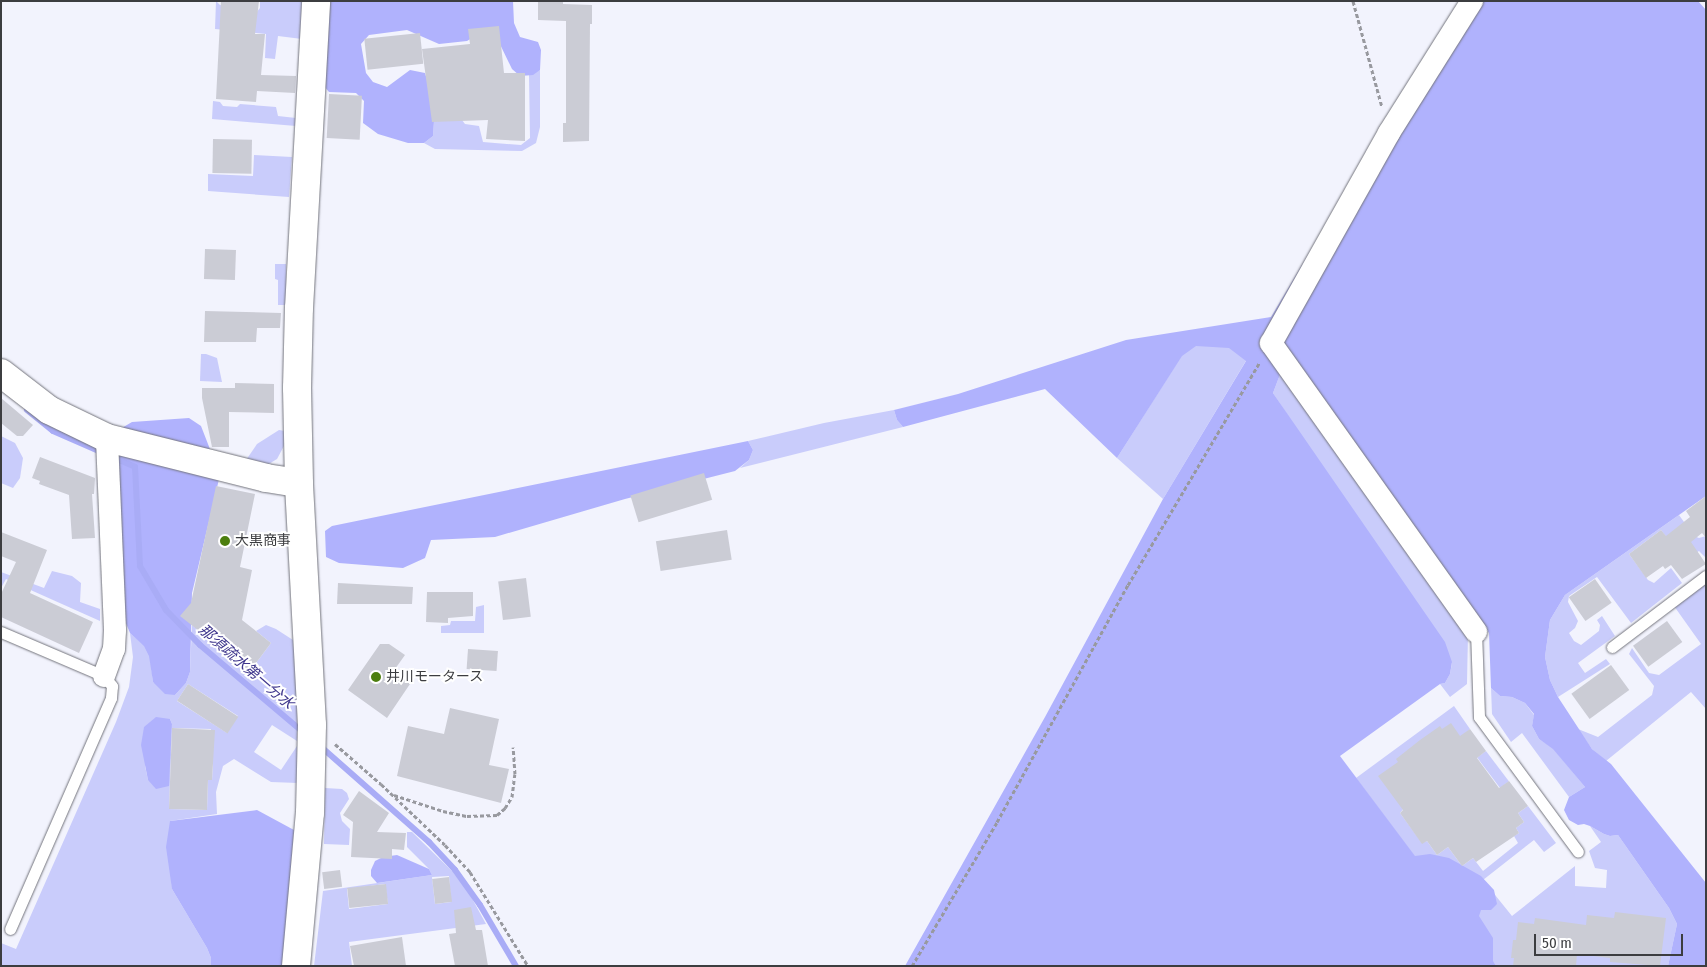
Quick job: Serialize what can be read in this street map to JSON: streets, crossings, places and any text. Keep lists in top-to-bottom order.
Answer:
{
  "water": ["那須疏水第一分水"],
  "places": ["大黒商事", "井川モータース"],
  "scale_bar": "50 m"
}
